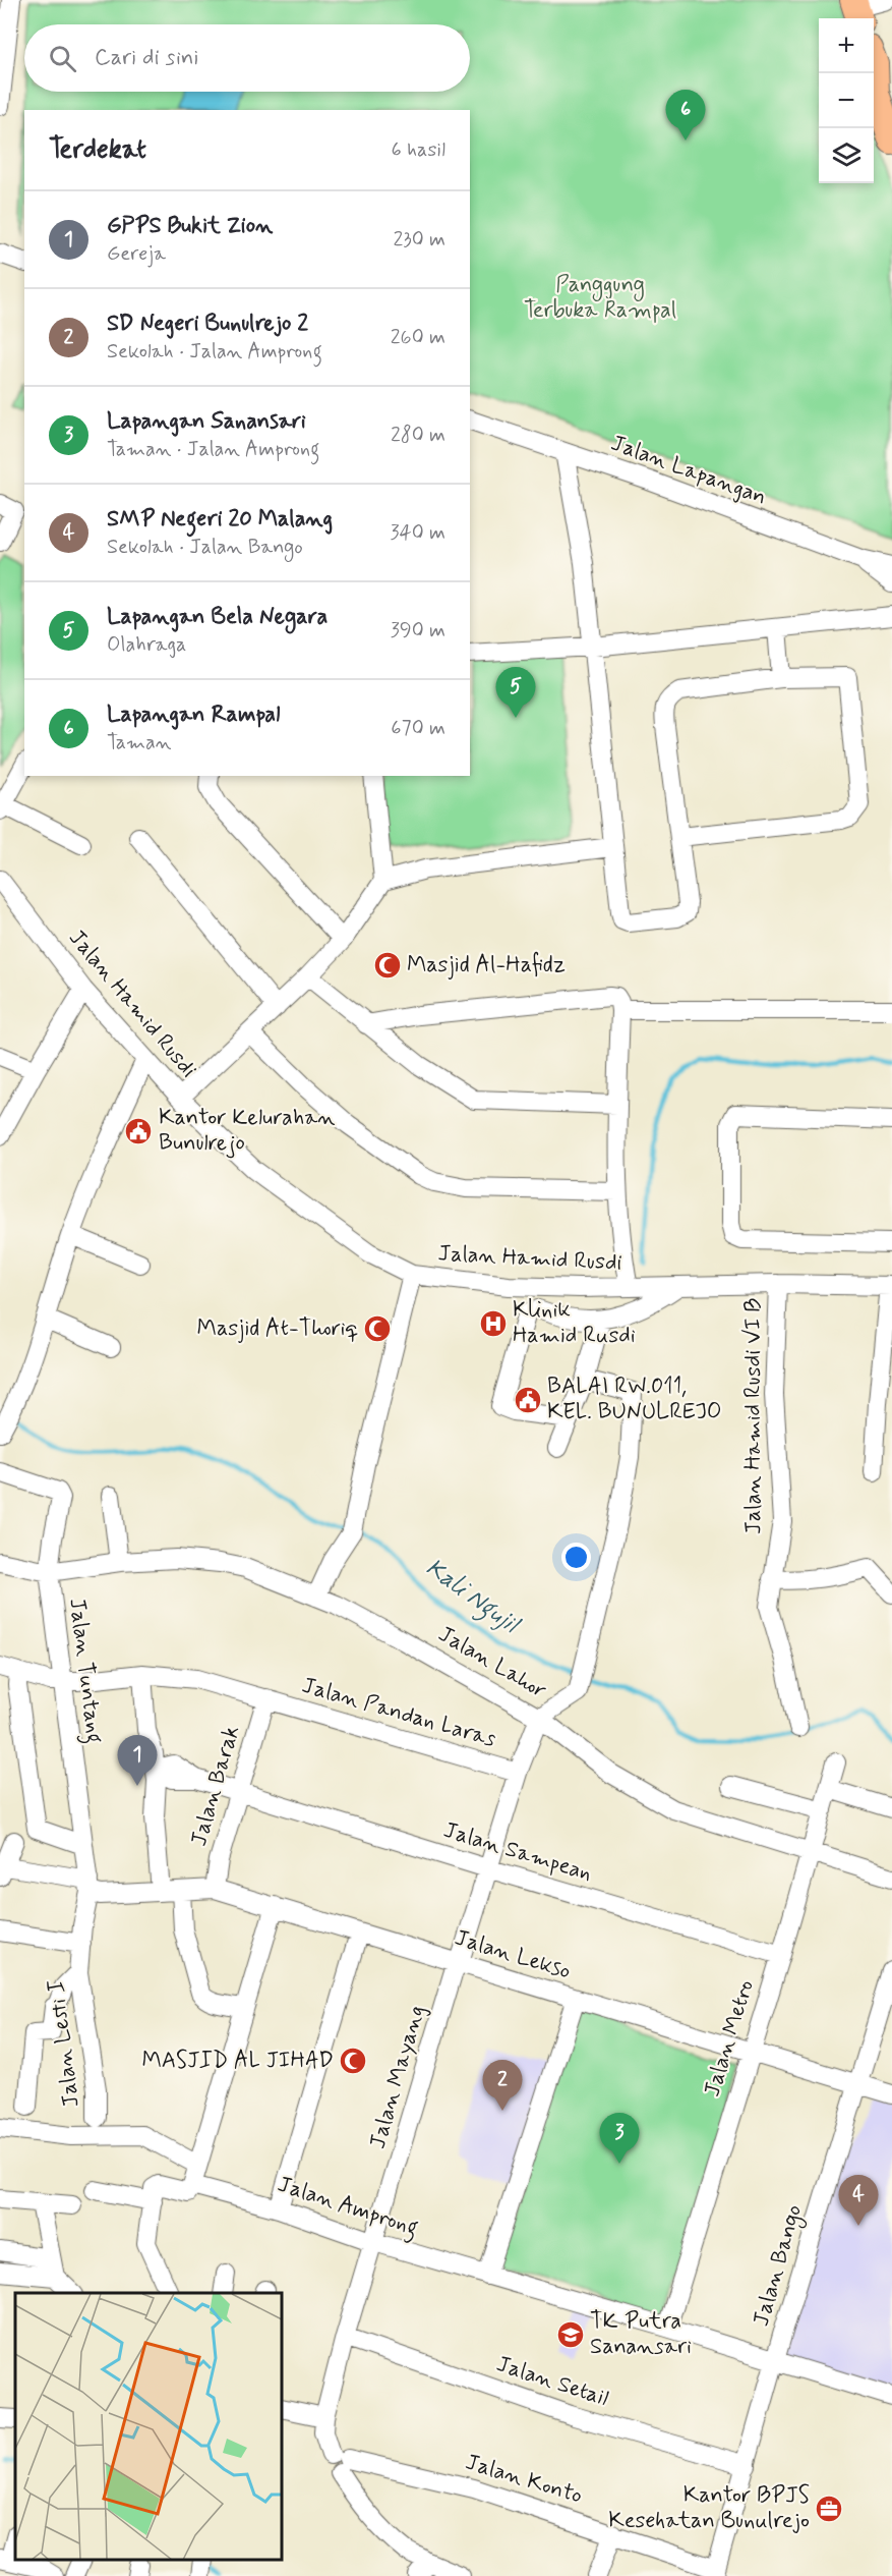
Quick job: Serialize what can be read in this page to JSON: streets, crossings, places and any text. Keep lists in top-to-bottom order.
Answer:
{
  "streets": {
    "street": [
      "Jalan Lapangan",
      "Jalan Hamid Rusdi",
      "Jalan Hamid Rusdi VI B",
      "Jalan Lahor",
      "Jalan Tuntang",
      "Jalan Pandan Laras",
      "Jalan Barak",
      "Jalan Sampean",
      "Jalan Lekso",
      "Jalan Metro",
      "Jalan Lesti I",
      "Jalan Mayang",
      "Jalan Amprong",
      "Jalan Bango",
      "Jalan Setail",
      "Jalan Konto"
    ]
  },
  "crossings": [
    ["Jalan Hamid Rusdi", "Jalan Hamid Rusdi VI B"],
    ["Jalan Lahor", "Jalan Tuntang"],
    ["Jalan Lahor", "Jalan Metro"],
    ["Jalan Lahor", "Jalan Mayang"],
    ["Jalan Tuntang", "Jalan Pandan Laras"],
    ["Jalan Tuntang", "Jalan Lekso"],
    ["Jalan Tuntang", "Jalan Lesti I"],
    ["Jalan Pandan Laras", "Jalan Barak"],
    ["Jalan Pandan Laras", "Jalan Mayang"],
    ["Jalan Barak", "Jalan Sampean"],
    ["Jalan Barak", "Jalan Lekso"],
    ["Jalan Sampean", "Jalan Metro"],
    ["Jalan Sampean", "Jalan Mayang"],
    ["Jalan Lekso", "Jalan Metro"],
    ["Jalan Lekso", "Jalan Lesti I"],
    ["Jalan Lekso", "Jalan Mayang"],
    ["Jalan Lekso", "Jalan Bango"],
    ["Jalan Metro", "Jalan Amprong"],
    ["Jalan Mayang", "Jalan Amprong"],
    ["Jalan Mayang", "Jalan Setail"],
    ["Jalan Mayang", "Jalan Konto"],
    ["Jalan Amprong", "Jalan Bango"],
    ["Jalan Bango", "Jalan Setail"],
    ["Jalan Bango", "Jalan Konto"]
  ],
  "water": ["Kali Ngujil"],
  "parks": ["Panggung Terbuka Rampal"],
  "places": {
    "mosque": ["Masjid Al-Hafidz", "Masjid At-Thoriq", "MASJID AL JIHAD"],
    "public building": ["Kantor Kelurahan Bunulrejo", "BALAI RW.011, KEL. BUNULREJO"],
    "hospital": ["Klinik Hamid Rusdi"],
    "school or university": ["TK Putra Sanansari"],
    "office": ["Kantor BPJS Kesehatan Bunulrejo"]
  },
  "page": {
    "map_buttons": ["+", "−"],
    "search": "Cari di sini",
    "pins": [
      "6",
      "5",
      "1",
      "2",
      "3",
      "4"
    ],
    "heading": ["Terdekat", "6 hasil"],
    "list": [
      {
        "mark": "1",
        "name": "GPPS Bukit Zion",
        "note": "Gereja",
        "value": "230 m"
      },
      {
        "mark": "2",
        "name": "SD Negeri Bunulrejo 2",
        "note": "Sekolah · Jalan Amprong",
        "value": "260 m"
      },
      {
        "mark": "3",
        "name": "Lapangan Sanansari",
        "note": "Taman · Jalan Amprong",
        "value": "280 m"
      },
      {
        "mark": "4",
        "name": "SMP Negeri 20 Malang",
        "note": "Sekolah · Jalan Bango",
        "value": "340 m"
      },
      {
        "mark": "5",
        "name": "Lapangan Bela Negara",
        "note": "Olahraga",
        "value": "390 m"
      },
      {
        "mark": "6",
        "name": "Lapangan Rampal",
        "note": "Taman",
        "value": "670 m"
      }
    ]
  }
}
